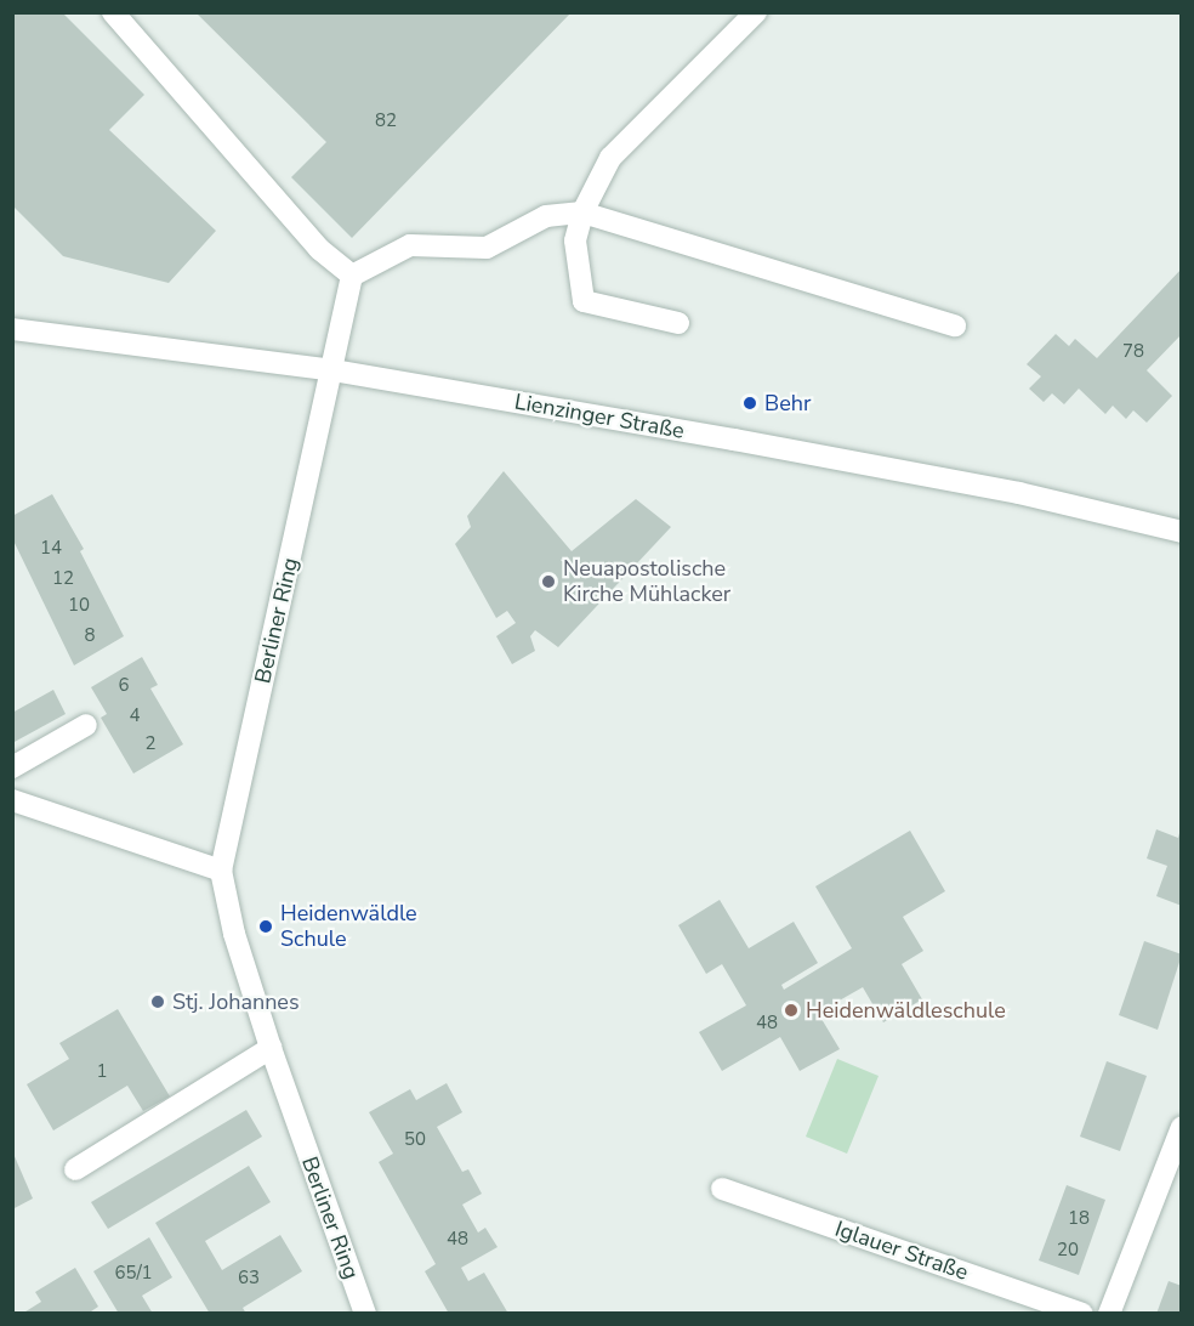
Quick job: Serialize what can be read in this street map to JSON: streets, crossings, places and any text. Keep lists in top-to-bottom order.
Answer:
{
  "streets": {
    "street": ["Lienzinger Straße", "Berliner Ring", "Iglauer Straße"]
  },
  "crossings": [
    ["Lienzinger Straße", "Berliner Ring"]
  ],
  "places": [
    "Behr",
    "Neuapostolische Kirche Mühlacker",
    "Heidenwäldle Schule",
    "Stj. Johannes",
    "Heidenwäldleschule"
  ],
  "house_numbers": [
    "82",
    "78",
    "14",
    "12",
    "10",
    "8",
    "6",
    "4",
    "2",
    "48",
    "1",
    "50",
    "18",
    "48",
    "20",
    "65/1",
    "63"
  ]
}
